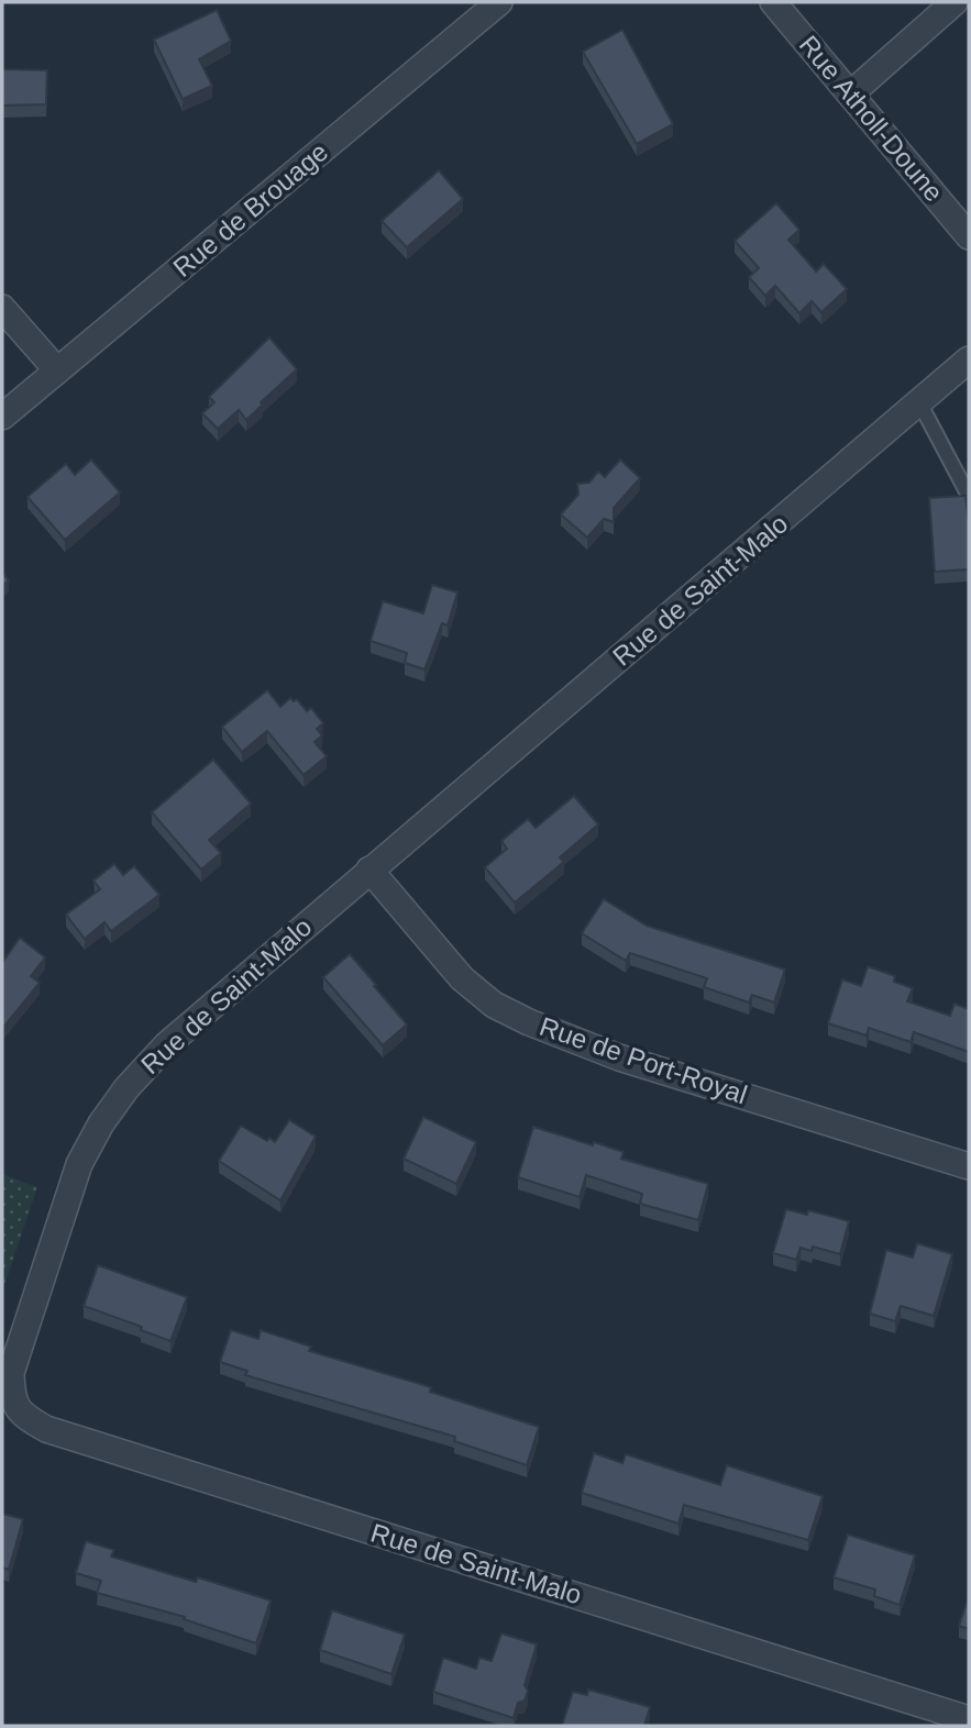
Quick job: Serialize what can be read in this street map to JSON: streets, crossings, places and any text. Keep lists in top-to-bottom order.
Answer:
{
  "streets": {
    "street": [
      "Rue Atholl-Doune",
      "Rue de Brouage",
      "Rue de Saint-Malo",
      "Rue de Port-Royal"
    ]
  },
  "crossings": [
    ["Rue de Saint-Malo", "Rue de Port-Royal"]
  ]
}
